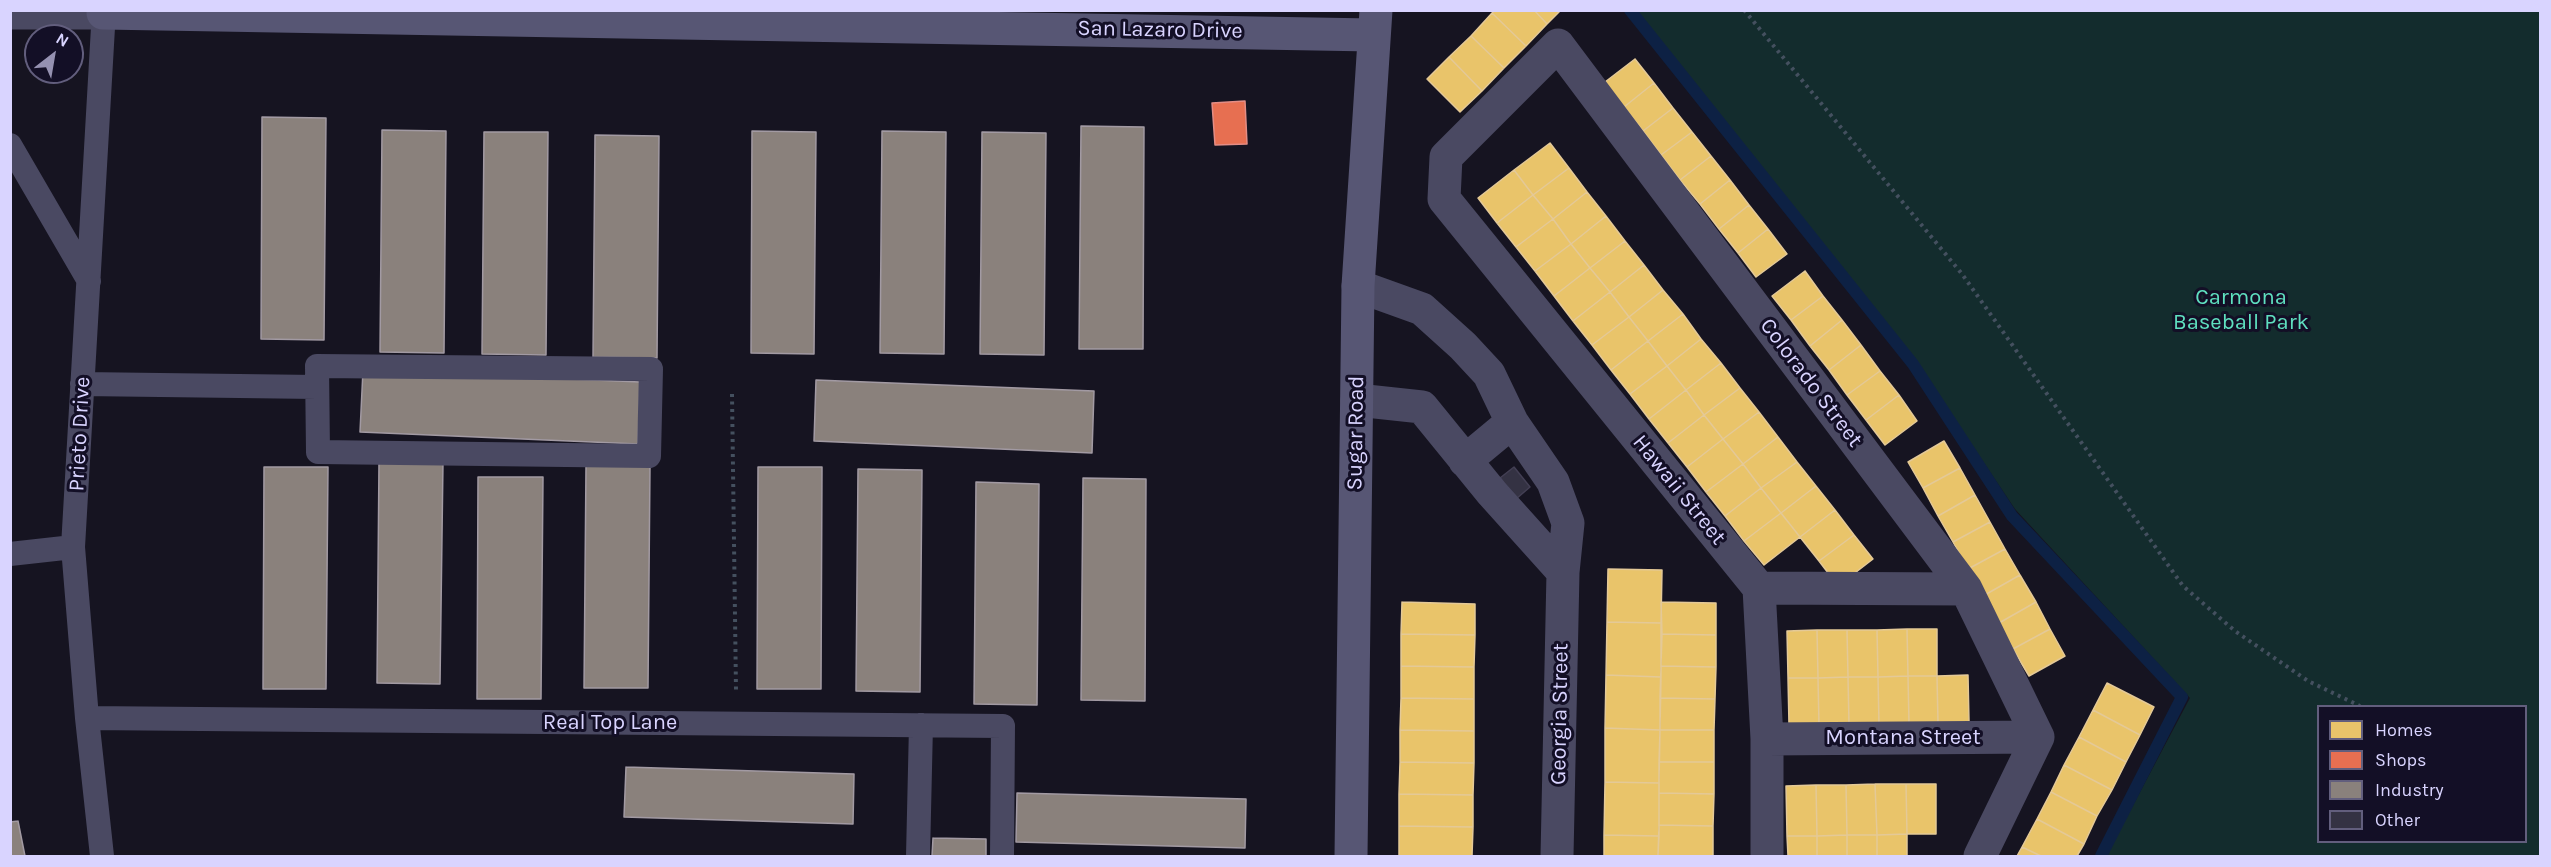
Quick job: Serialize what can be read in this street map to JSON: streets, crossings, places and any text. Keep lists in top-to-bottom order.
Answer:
{
  "streets": {
    "street": [
      "San Lazaro Drive",
      "Colorado Street",
      "Sugar Road",
      "Hawaii Street",
      "Georgia Street",
      "Montana Street"
    ],
    "lane": ["Prieto Drive", "Real Top Lane"]
  },
  "crossings": [
    ["San Lazaro Drive", "Sugar Road"],
    ["San Lazaro Drive", "Prieto Drive"],
    ["Colorado Street", "Hawaii Street"],
    ["Colorado Street", "Montana Street"],
    ["Prieto Drive", "Real Top Lane"]
  ],
  "parks": ["Carmona Baseball Park"],
  "legend": [
    "Homes",
    "Shops",
    "Industry",
    "Other"
  ],
  "north": "top right"
}
